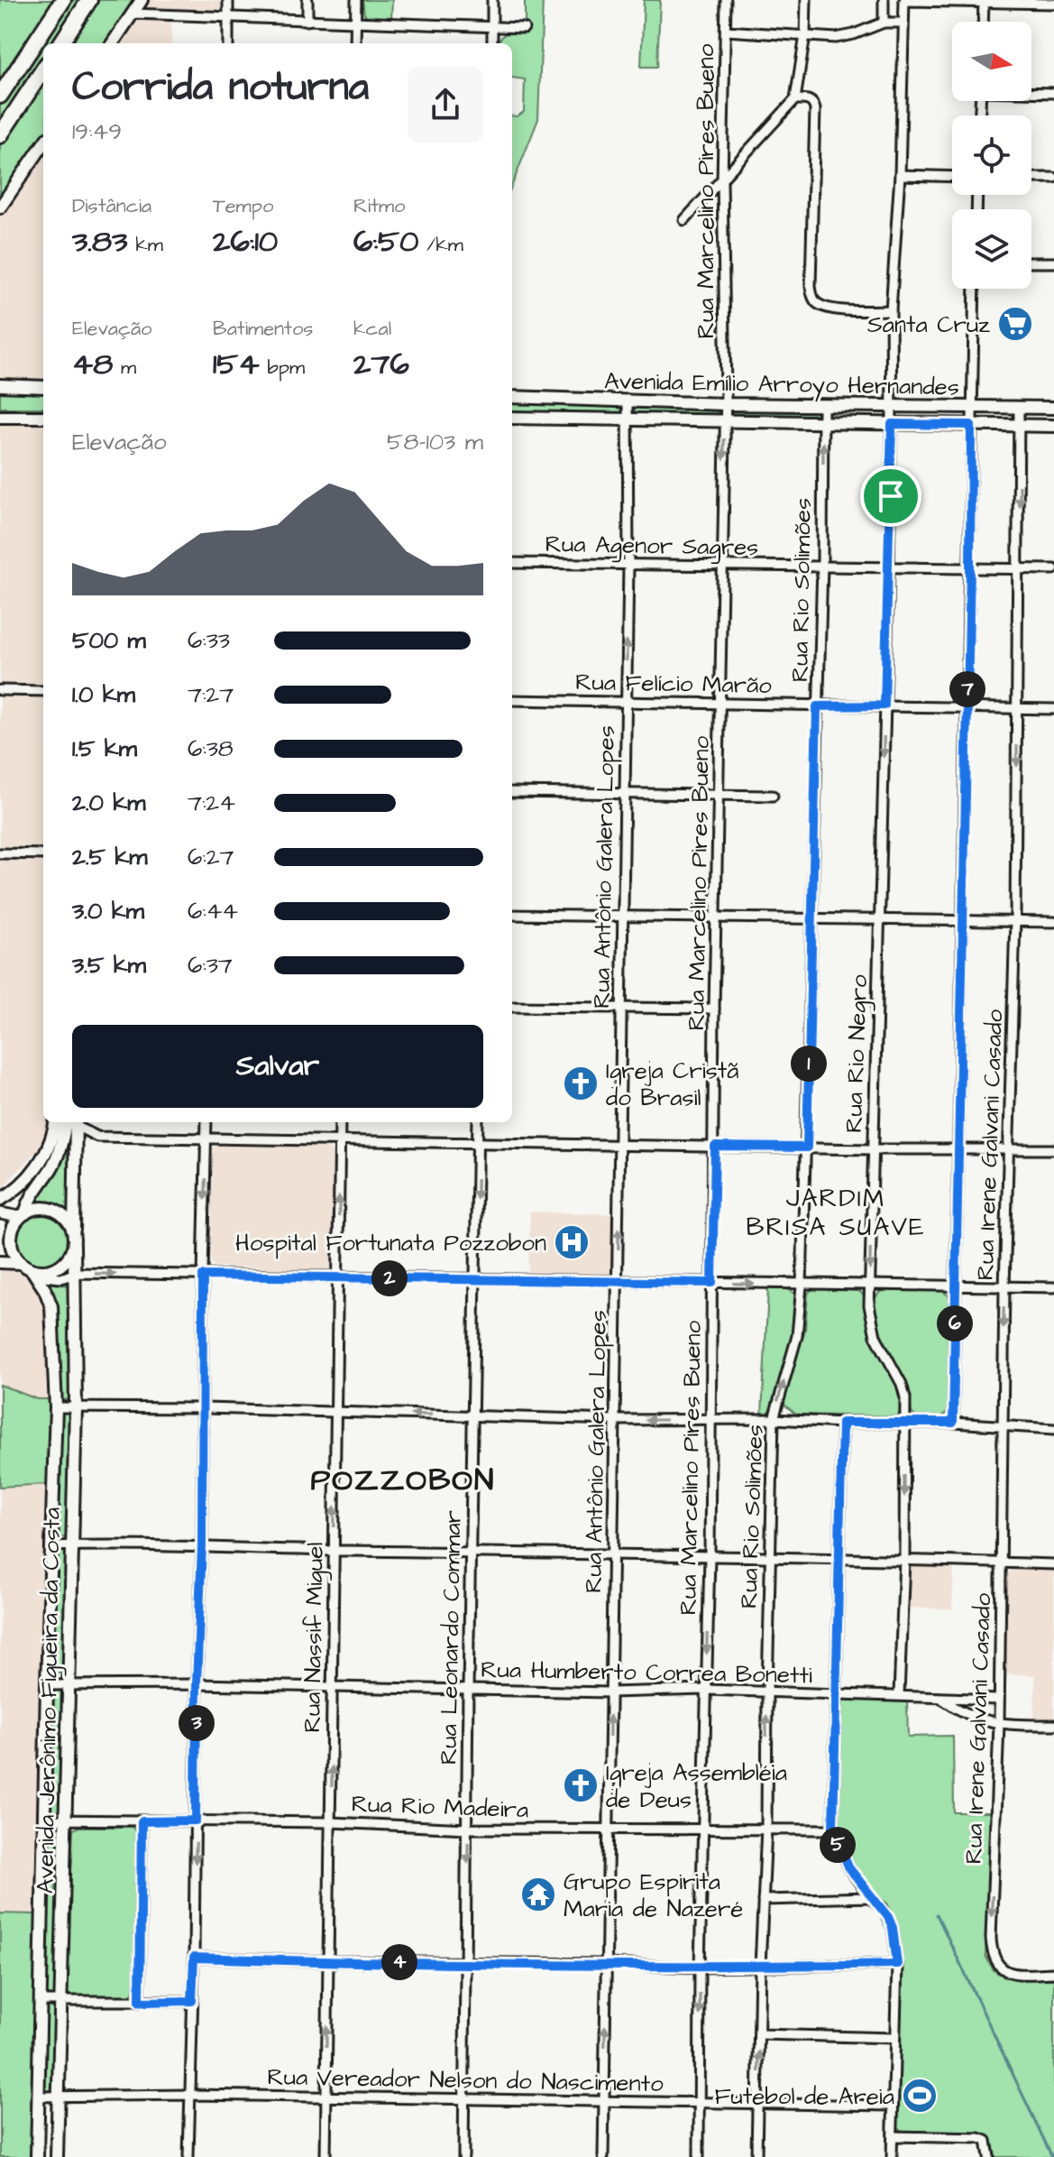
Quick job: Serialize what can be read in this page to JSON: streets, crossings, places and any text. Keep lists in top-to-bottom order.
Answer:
{
  "streets": {
    "main road": ["Avenida Emílio Arroyo Hernandes", "Avenida Jerônimo Figueira da Costa"],
    "street": [
      "Rua Marcelino Pires Bueno",
      "Rua Agenor Sagres",
      "Rua Rio Solimões",
      "Rua Felício Marão",
      "Rua Antônio Galera Lopes",
      "Rua Rio Negro",
      "Rua Irene Galvani Casado",
      "Rua Nassif Miguel",
      "Rua Leonardo Commar",
      "Rua Humberto Correa Bonetti",
      "Rua Rio Madeira",
      "Rua Vereador Nelson do Nascimento"
    ]
  },
  "crossings": [
    ["Rua Marcelino Pires Bueno", "Avenida Emílio Arroyo Hernandes"],
    ["Rua Marcelino Pires Bueno", "Rua Agenor Sagres"],
    ["Rua Marcelino Pires Bueno", "Rua Felício Marão"],
    ["Rua Marcelino Pires Bueno", "Rua Humberto Correa Bonetti"],
    ["Rua Marcelino Pires Bueno", "Rua Rio Madeira"],
    ["Rua Marcelino Pires Bueno", "Rua Vereador Nelson do Nascimento"],
    ["Avenida Emílio Arroyo Hernandes", "Rua Rio Solimões"],
    ["Avenida Emílio Arroyo Hernandes", "Rua Antônio Galera Lopes"],
    ["Avenida Emílio Arroyo Hernandes", "Rua Rio Negro"],
    ["Avenida Emílio Arroyo Hernandes", "Rua Irene Galvani Casado"],
    ["Rua Agenor Sagres", "Rua Rio Solimões"],
    ["Rua Agenor Sagres", "Rua Antônio Galera Lopes"],
    ["Rua Agenor Sagres", "Rua Rio Negro"],
    ["Rua Agenor Sagres", "Rua Irene Galvani Casado"],
    ["Rua Rio Solimões", "Rua Felício Marão"],
    ["Rua Rio Solimões", "Rua Humberto Correa Bonetti"],
    ["Rua Rio Solimões", "Rua Rio Madeira"],
    ["Rua Rio Solimões", "Rua Vereador Nelson do Nascimento"],
    ["Rua Felício Marão", "Rua Antônio Galera Lopes"],
    ["Rua Felício Marão", "Rua Rio Negro"],
    ["Rua Felício Marão", "Rua Irene Galvani Casado"],
    ["Rua Antônio Galera Lopes", "Rua Humberto Correa Bonetti"],
    ["Rua Antônio Galera Lopes", "Rua Rio Madeira"],
    ["Rua Antônio Galera Lopes", "Rua Vereador Nelson do Nascimento"],
    ["Rua Rio Negro", "Rua Humberto Correa Bonetti"],
    ["Rua Irene Galvani Casado", "Rua Humberto Correa Bonetti"],
    ["Rua Nassif Miguel", "Rua Humberto Correa Bonetti"],
    ["Rua Nassif Miguel", "Rua Rio Madeira"],
    ["Rua Nassif Miguel", "Rua Vereador Nelson do Nascimento"],
    ["Rua Leonardo Commar", "Rua Humberto Correa Bonetti"],
    ["Rua Leonardo Commar", "Rua Rio Madeira"],
    ["Rua Leonardo Commar", "Rua Vereador Nelson do Nascimento"],
    ["Rua Humberto Correa Bonetti", "Avenida Jerônimo Figueira da Costa"],
    ["Avenida Jerônimo Figueira da Costa", "Rua Rio Madeira"],
    ["Avenida Jerônimo Figueira da Costa", "Rua Vereador Nelson do Nascimento"]
  ],
  "one_way": ["Rua Nassif Miguel"],
  "districts": ["JARDIM BRISA SUAVE", "POZZOBON"],
  "places": {
    "supermarket": ["Santa Cruz"],
    "church": ["Igreja Cristã do Brasil", "Igreja Assembléia de Deus"],
    "hospital": ["Hospital Fortunata Pozzobon"],
    "temple": ["Grupo Espirita Maria de Nazeré"],
    "sports": ["Futebol de Areia"]
  },
  "north": "right",
  "page": {
    "heading": ["Corrida noturna", "19:49"],
    "stats": [
      ["Distância", "3.83 km"],
      ["Tempo", "26:10"],
      ["Ritmo", "6:50 /km"],
      ["Elevação", "48 m"],
      ["Batimentos", "154 bpm"],
      ["kcal", "276"]
    ],
    "chart": ["Elevação", "58–103 m"],
    "list": [
      {
        "name": "500 m",
        "note": "6:33"
      },
      {
        "name": "1.0 km",
        "note": "7:27"
      },
      {
        "name": "1.5 km",
        "note": "6:38"
      },
      {
        "name": "2.0 km",
        "note": "7:24"
      },
      {
        "name": "2.5 km",
        "note": "6:27"
      },
      {
        "name": "3.0 km",
        "note": "6:44"
      },
      {
        "name": "3.5 km",
        "note": "6:37"
      }
    ],
    "pins": [
      "7",
      "1",
      "2",
      "6",
      "3",
      "5",
      "4"
    ],
    "buttons": "Salvar"
  }
}
